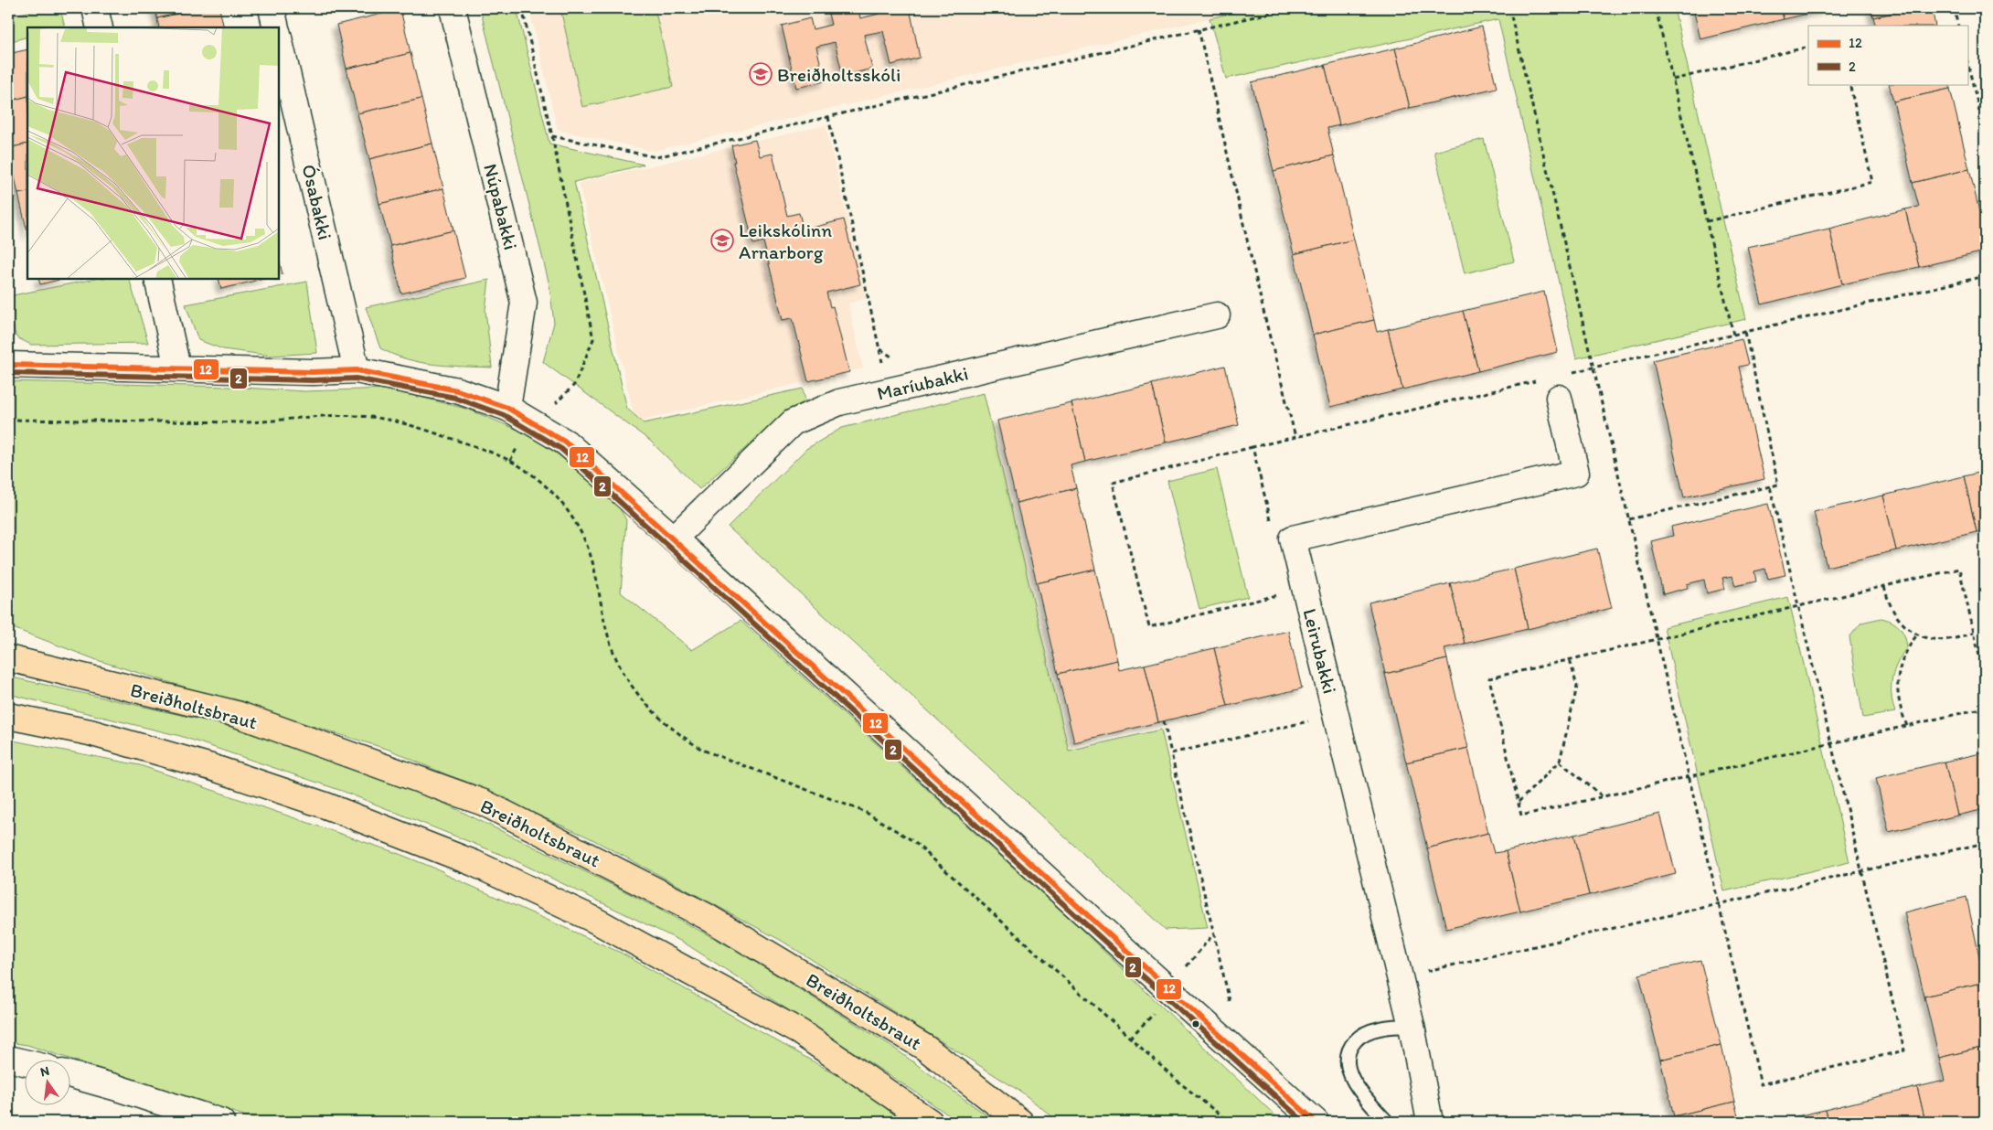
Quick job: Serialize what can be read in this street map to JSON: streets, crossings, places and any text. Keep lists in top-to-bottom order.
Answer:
{
  "streets": {
    "main road": ["Breiðholtsbraut"],
    "street": [
      "Ósabakki",
      "Núpabakki",
      "Maríubakki",
      "Leirubakki"
    ]
  },
  "places": {
    "school or university": ["Breiðholtsskóli", "Leikskólinn Arnarborg"]
  },
  "lines": ["transit line 12", "transit line 2"],
  "legend": ["12", "2"],
  "north": "top"
}
